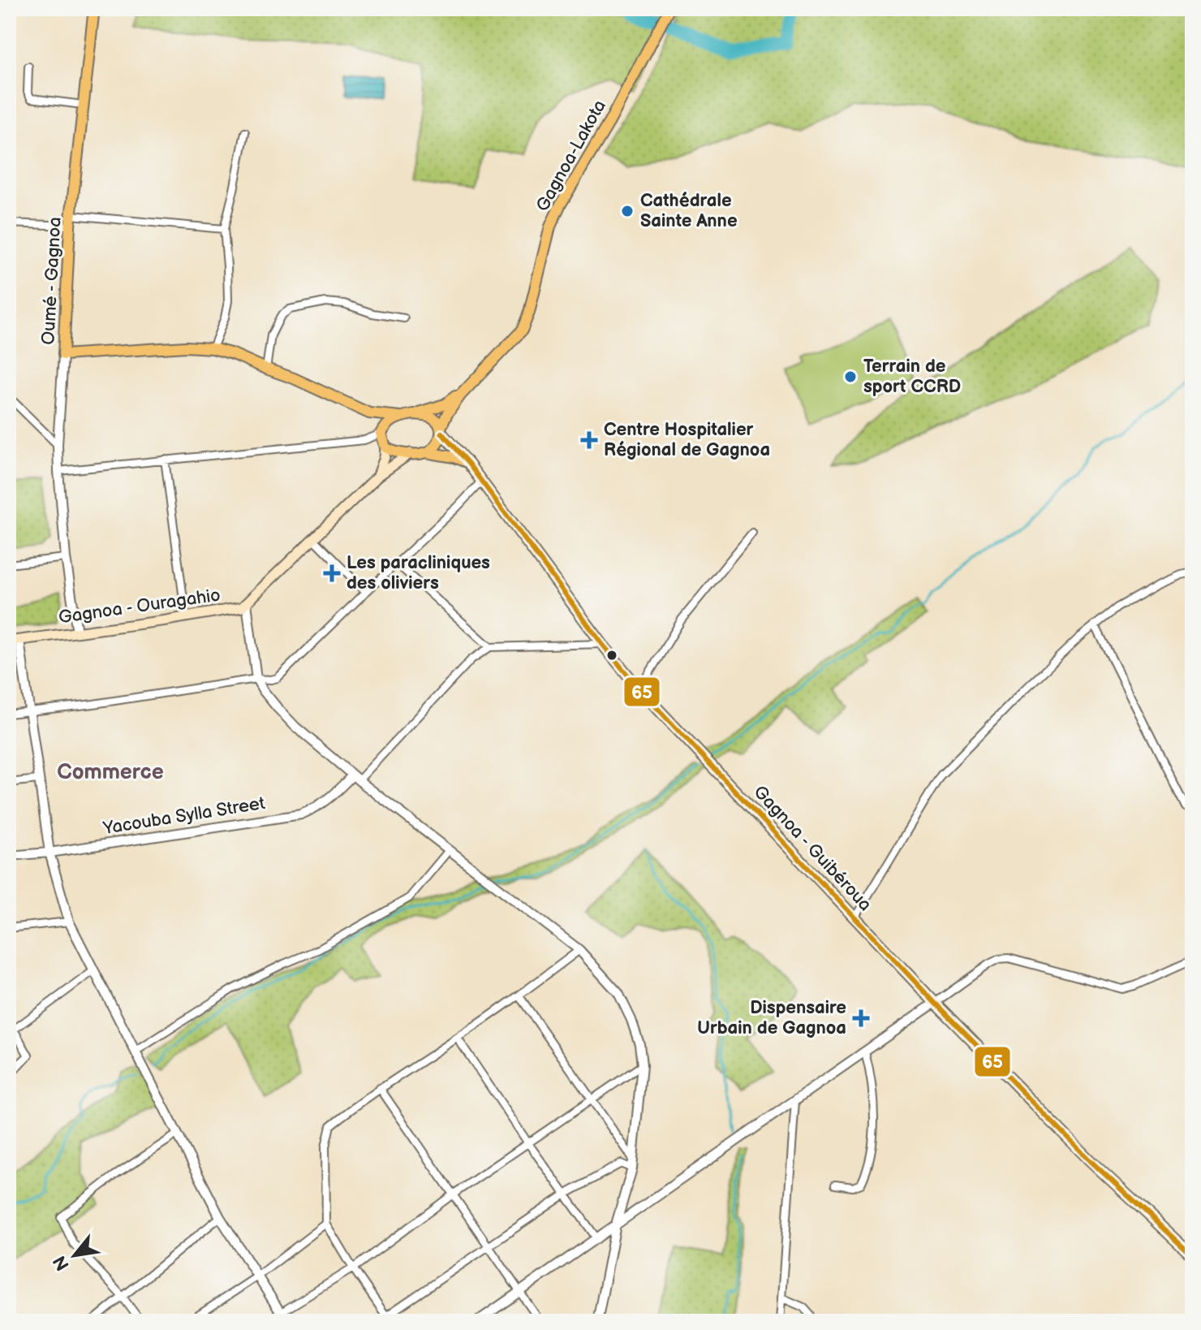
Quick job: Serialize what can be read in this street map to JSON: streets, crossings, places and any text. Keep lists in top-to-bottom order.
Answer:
{
  "streets": {
    "main road": [
      "Gagnoa-Lakota",
      "Oumé - Gagnoa",
      "Gagnoa - Ouragahio",
      "Gagnoa - Guibéroua"
    ],
    "street": ["Yacouba Sylla Street"]
  },
  "crossings": [
    ["Gagnoa-Lakota", "Oumé - Gagnoa"],
    ["Gagnoa-Lakota", "Gagnoa - Ouragahio"],
    ["Gagnoa-Lakota", "Gagnoa - Guibéroua"],
    ["Oumé - Gagnoa", "Gagnoa - Ouragahio"],
    ["Oumé - Gagnoa", "Gagnoa - Guibéroua"],
    ["Gagnoa - Ouragahio", "Gagnoa - Guibéroua"]
  ],
  "districts": ["Commerce"],
  "places": {
    "other": ["Cathédrale Sainte Anne", "Terrain de sport CCRD"],
    "health": ["Centre Hospitalier Régional de Gagnoa", "Les paracliniques des oliviers", "Dispensaire Urbain de Gagnoa"]
  },
  "lines": ["transit line 65"],
  "north": "bottom left"
}
